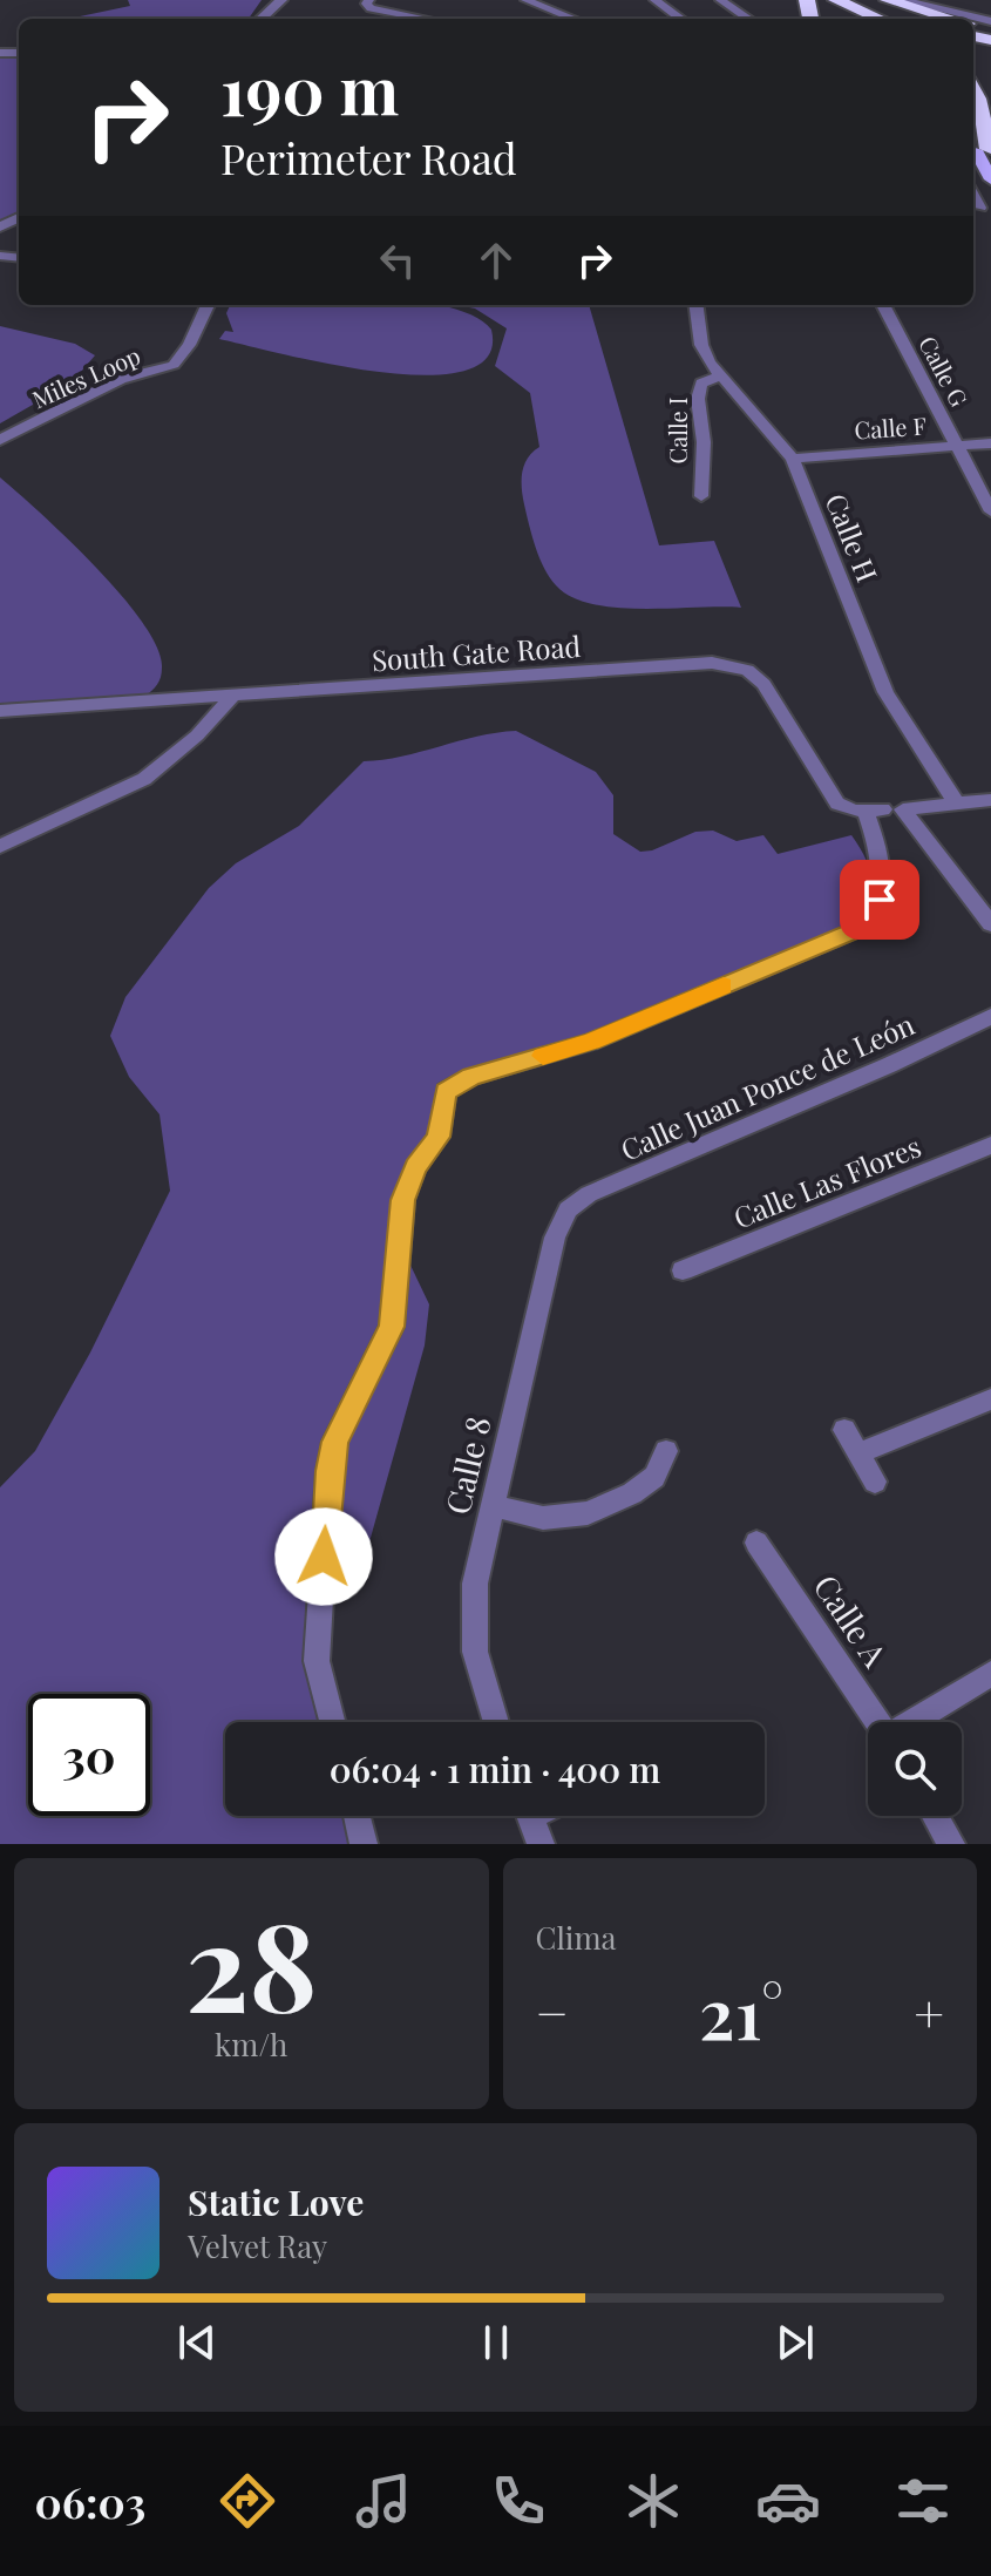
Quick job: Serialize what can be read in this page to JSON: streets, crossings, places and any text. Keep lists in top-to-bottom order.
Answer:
{
  "streets": {
    "street": [
      "Calle G",
      "Miles Loop",
      "Calle F",
      "Calle I",
      "Calle H",
      "South Gate Road",
      "Calle Juan Ponce de León",
      "Calle Las Flores",
      "Calle 8",
      "Calle A"
    ]
  },
  "crossings": [
    ["Calle G", "Calle F"],
    ["Calle F", "Calle H"],
    ["Calle I", "Calle H"],
    ["Calle Juan Ponce de León", "Calle 8"]
  ],
  "page": {
    "turn": ["190 m", "Perimeter Road"],
    "limit": "30",
    "trip": "06:04 · 1 min · 400 m",
    "tile": [
      ["28", "km/h"],
      "Clima"
    ],
    "heat": ["−", "21°", "+"],
    "song": ["Static Love", "Velvet Ray"],
    "tabs": "06:03"
  }
}
